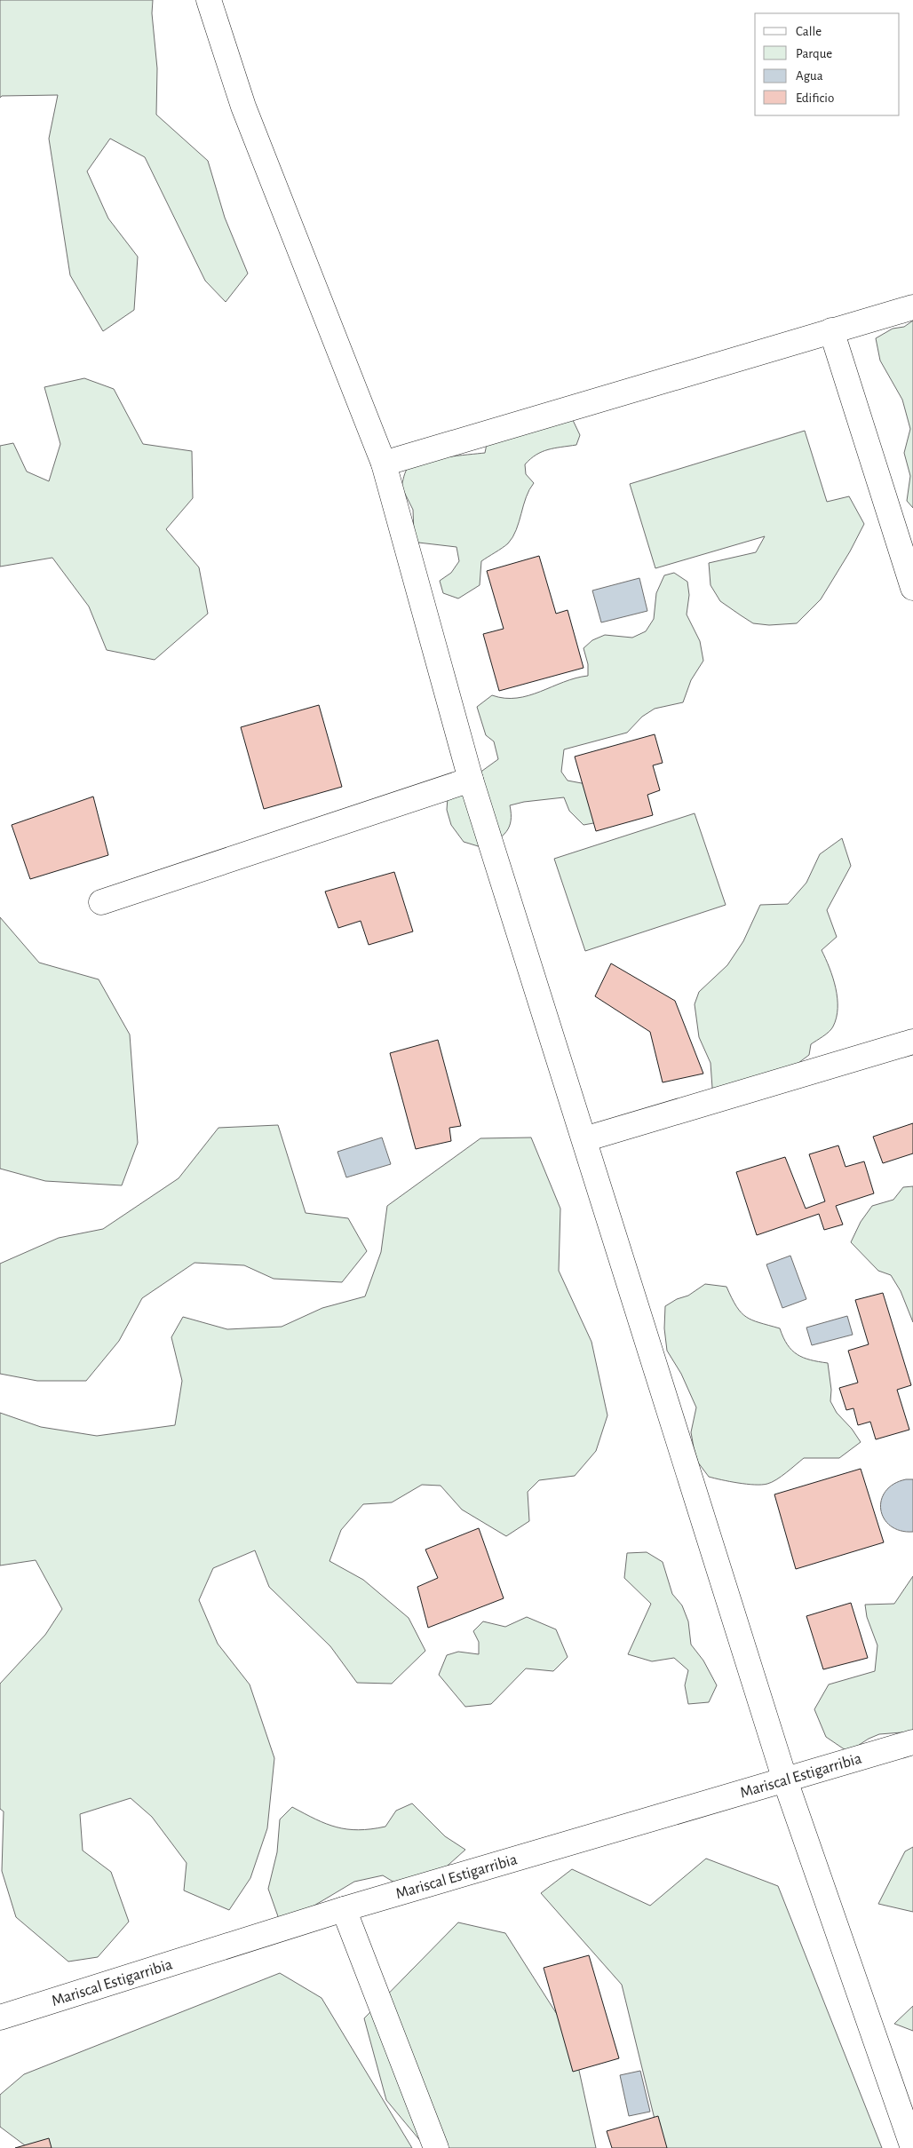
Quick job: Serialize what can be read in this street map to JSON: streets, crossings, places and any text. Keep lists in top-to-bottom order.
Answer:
{
  "streets": {
    "street": ["Mariscal Estigarribia"]
  },
  "legend": [
    "Calle",
    "Parque",
    "Agua",
    "Edificio"
  ]
}
